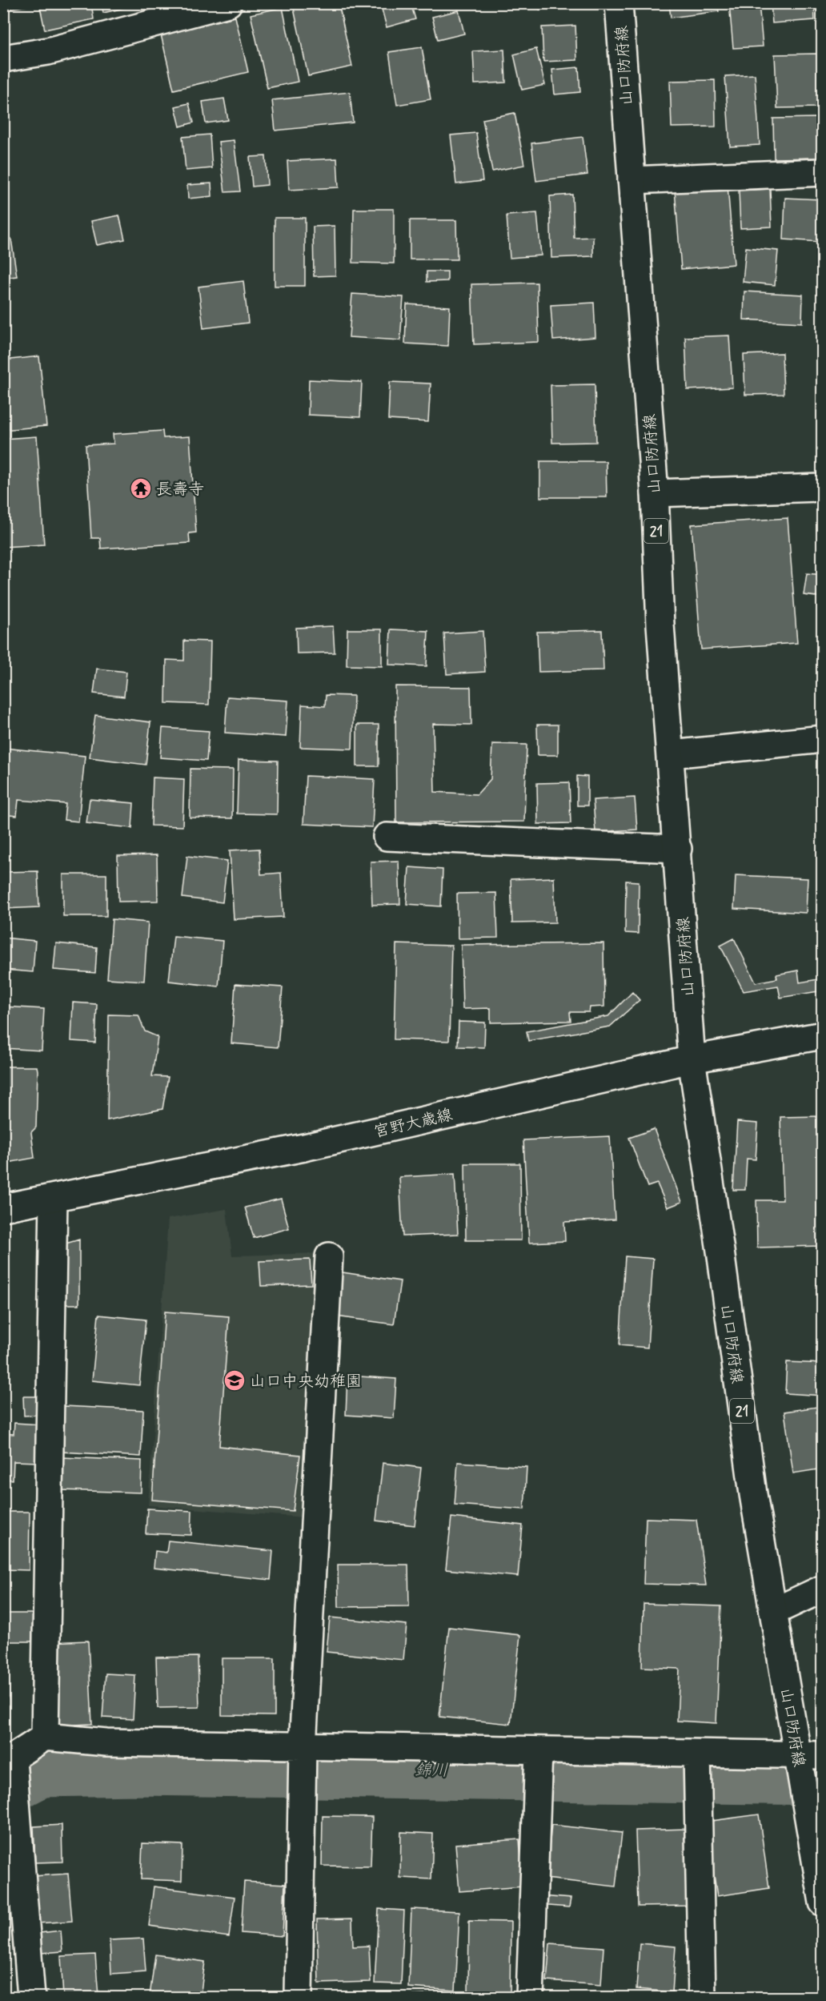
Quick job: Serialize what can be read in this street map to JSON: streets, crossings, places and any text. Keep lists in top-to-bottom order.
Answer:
{
  "streets": {
    "street": ["山口防府線", "21", "宮野大歳線"]
  },
  "crossings": [
    ["山口防府線", "宮野大歳線"]
  ],
  "water": ["錦川"],
  "places": {
    "temple": ["長壽寺"],
    "school or university": ["山口中央幼稚園"]
  }
}
